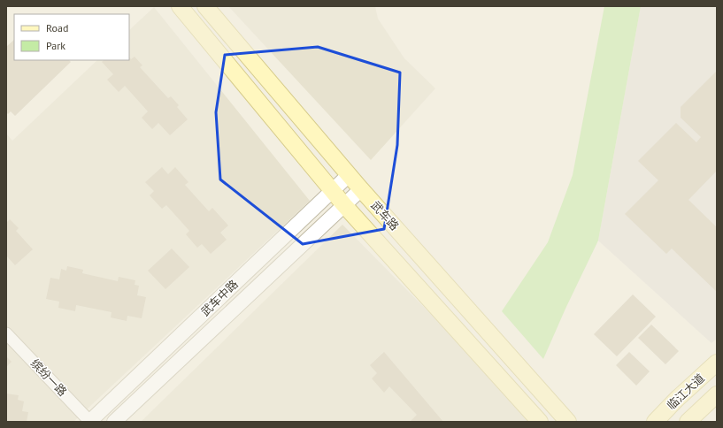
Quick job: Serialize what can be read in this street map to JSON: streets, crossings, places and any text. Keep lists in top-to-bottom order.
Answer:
{
  "streets": {
    "main road": ["武车路", "临江大道"],
    "street": ["武车中路", "缤纷一路"]
  },
  "crossings": [
    ["武车路", "武车中路"],
    ["武车中路", "缤纷一路"]
  ],
  "legend": ["Road", "Park"]
}
